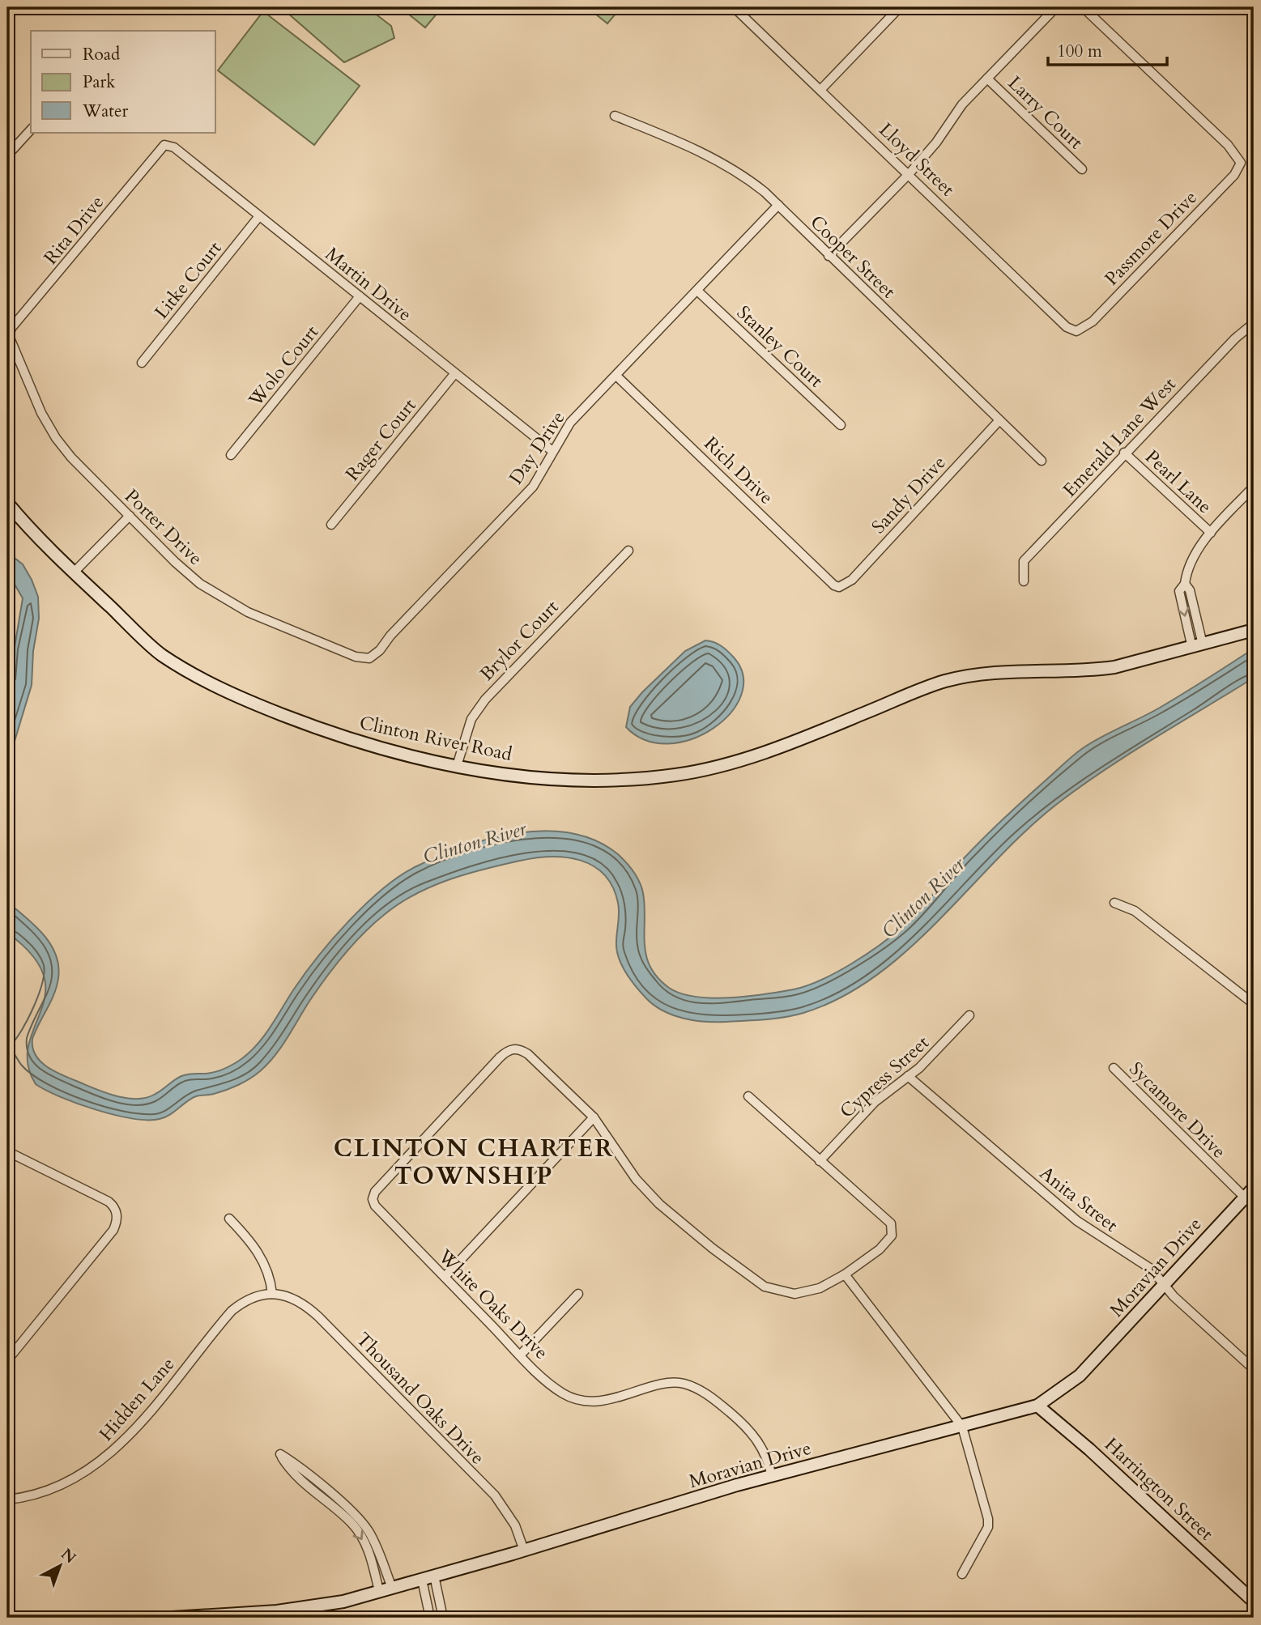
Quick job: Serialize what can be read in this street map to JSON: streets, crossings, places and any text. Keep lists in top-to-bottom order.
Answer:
{
  "streets": {
    "street": [
      "Larry Court",
      "Lloyd Street",
      "Rita Drive",
      "Passmore Drive",
      "Cooper Street",
      "Litke Court",
      "Martin Drive",
      "Stanley Court",
      "Wolo Court",
      "Emerald Lane West",
      "Rager Court",
      "Day Drive",
      "Rich Drive",
      "Pearl Lane",
      "Sandy Drive",
      "Porter Drive",
      "Brylor Court",
      "Clinton River Road",
      "Cypress Street",
      "Sycamore Drive",
      "Anita Street",
      "Moravian Drive",
      "White Oaks Drive",
      "Thousand Oaks Drive",
      "Hidden Lane",
      "Harrington Street"
    ]
  },
  "crossings": [
    ["Lloyd Street", "Passmore Drive"],
    ["Rita Drive", "Martin Drive"],
    ["Rita Drive", "Porter Drive"],
    ["Cooper Street", "Day Drive"],
    ["Cooper Street", "Sandy Drive"],
    ["Litke Court", "Martin Drive"],
    ["Martin Drive", "Wolo Court"],
    ["Martin Drive", "Rager Court"],
    ["Martin Drive", "Day Drive"],
    ["Stanley Court", "Day Drive"],
    ["Emerald Lane West", "Pearl Lane"],
    ["Day Drive", "Rich Drive"],
    ["Day Drive", "Porter Drive"],
    ["Rich Drive", "Sandy Drive"],
    ["Brylor Court", "Clinton River Road"],
    ["Cypress Street", "Anita Street"],
    ["Sycamore Drive", "Moravian Drive"],
    ["Anita Street", "Moravian Drive"],
    ["Moravian Drive", "White Oaks Drive"],
    ["Moravian Drive", "Thousand Oaks Drive"],
    ["Moravian Drive", "Harrington Street"],
    ["Thousand Oaks Drive", "Hidden Lane"]
  ],
  "districts": ["CLINTON CHARTER TOWNSHIP"],
  "water": ["Clinton River"],
  "legend": ["Road", "Park", "Water"],
  "scale_bar": "100 m",
  "north": "top right"
}
